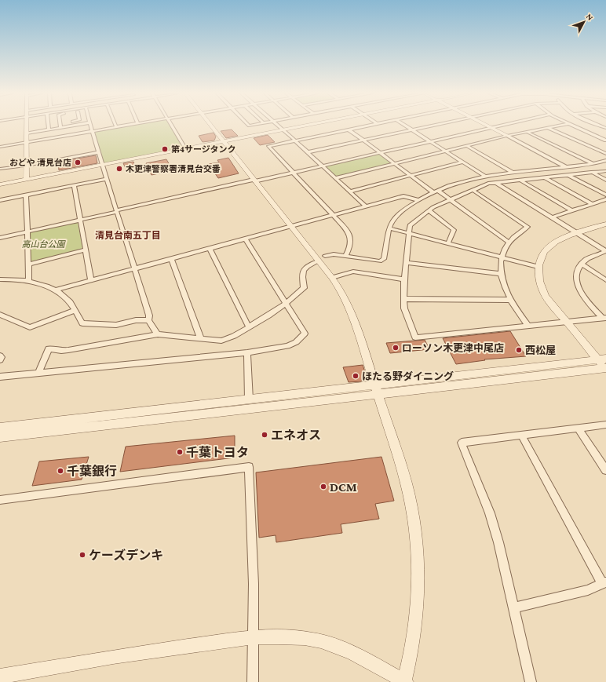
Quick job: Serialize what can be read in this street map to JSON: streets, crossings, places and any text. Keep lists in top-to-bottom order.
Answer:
{
  "districts": ["清見台南五丁目"],
  "parks": ["高山台公園"],
  "places": [
    "第4サージタンク",
    "おどや 清見台店",
    "木更津警察署清見台交番",
    "ローソン木更津中尾店",
    "西松屋",
    "ほたる野ダイニング",
    "エネオス",
    "千葉トヨタ",
    "千葉銀行",
    "DCM",
    "ケーズデンキ"
  ],
  "north": "top right"
}
